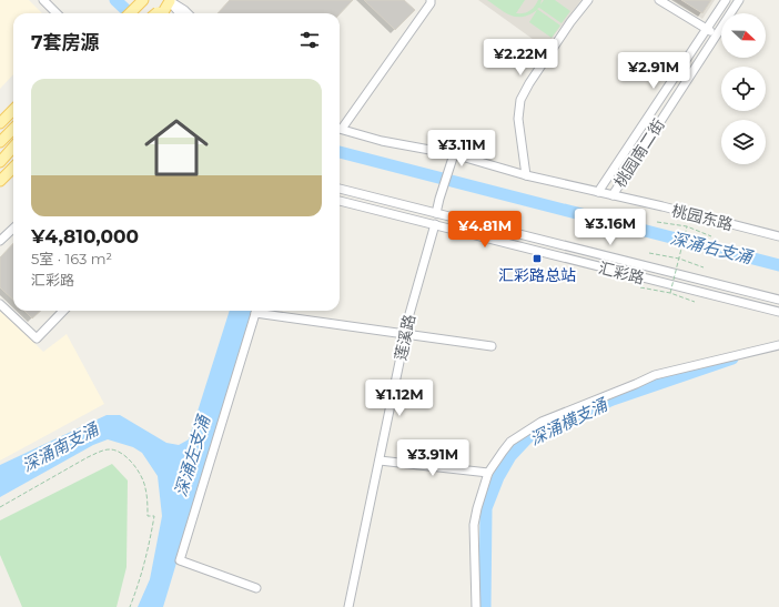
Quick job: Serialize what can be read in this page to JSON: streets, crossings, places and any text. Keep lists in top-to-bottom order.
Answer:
{
  "streets": {
    "street": [
      "桃园南二街",
      "桃园东路",
      "汇彩路",
      "莲溪路"
    ]
  },
  "crossings": [
    ["桃园南二街", "桃园东路"],
    ["汇彩路", "莲溪路"]
  ],
  "water": [
    "深涌右支涌",
    "深涌横支涌",
    "深涌南支涌",
    "深涌左支涌"
  ],
  "places": {
    "transit": ["汇彩路总站"]
  },
  "north": "right",
  "page": {
    "heading": "7套房源",
    "price": [
      "¥2.22M",
      "¥2.91M",
      "¥3.11M",
      "¥3.16M",
      "¥4.81M",
      "¥1.12M",
      "¥3.91M"
    ],
    "list": [
      {
        "name": "¥4,810,000",
        "note": "5室 · 163 m² · 汇彩路"
      }
    ]
  }
}
